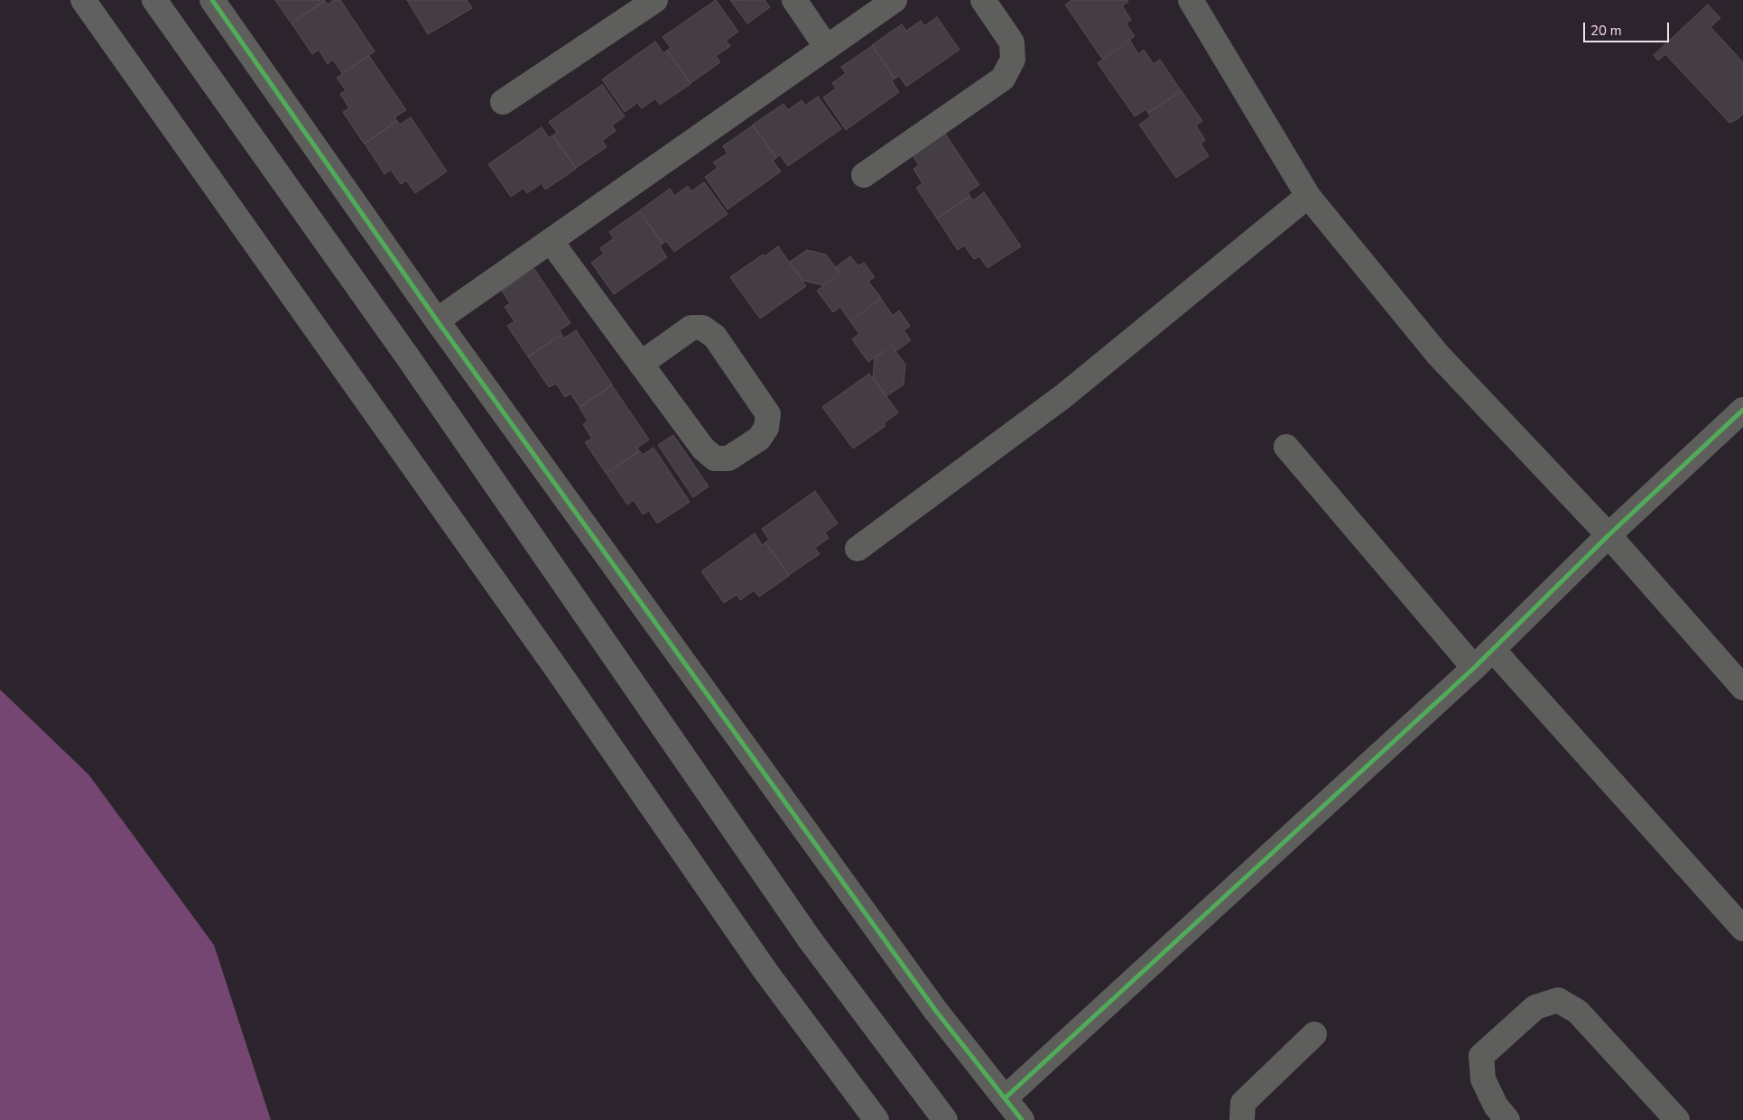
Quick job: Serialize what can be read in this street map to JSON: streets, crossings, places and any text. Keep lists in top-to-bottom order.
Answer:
{
  "scale_bar": "20 m"
}
